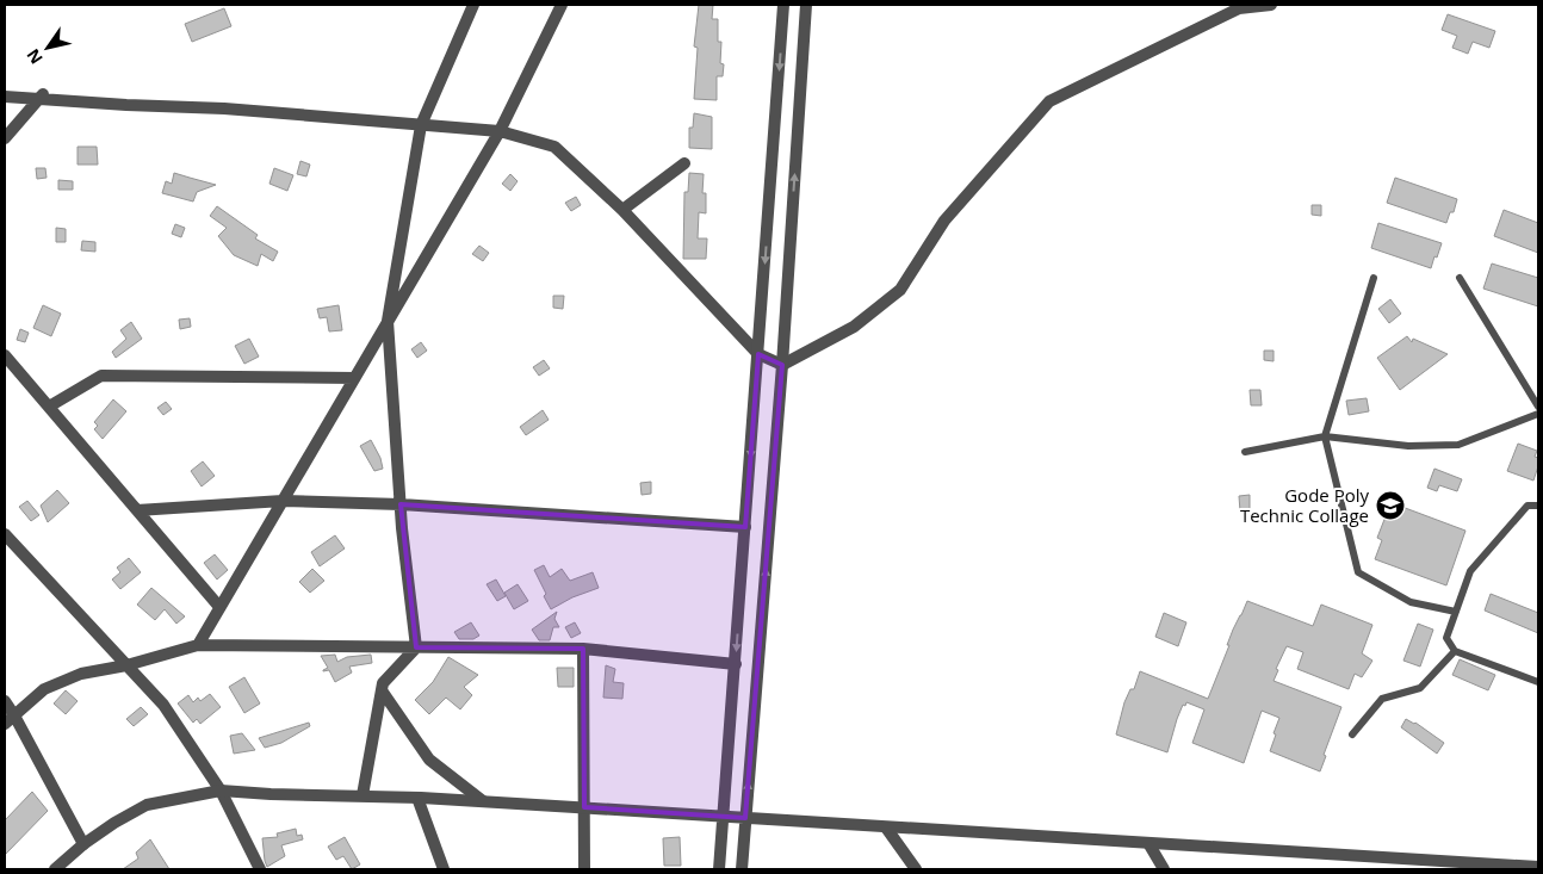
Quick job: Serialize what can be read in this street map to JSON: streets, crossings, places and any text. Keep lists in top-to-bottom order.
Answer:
{
  "places": {
    "school or university": ["Gode Poly Technic Collage"]
  },
  "north": "bottom left"
}
